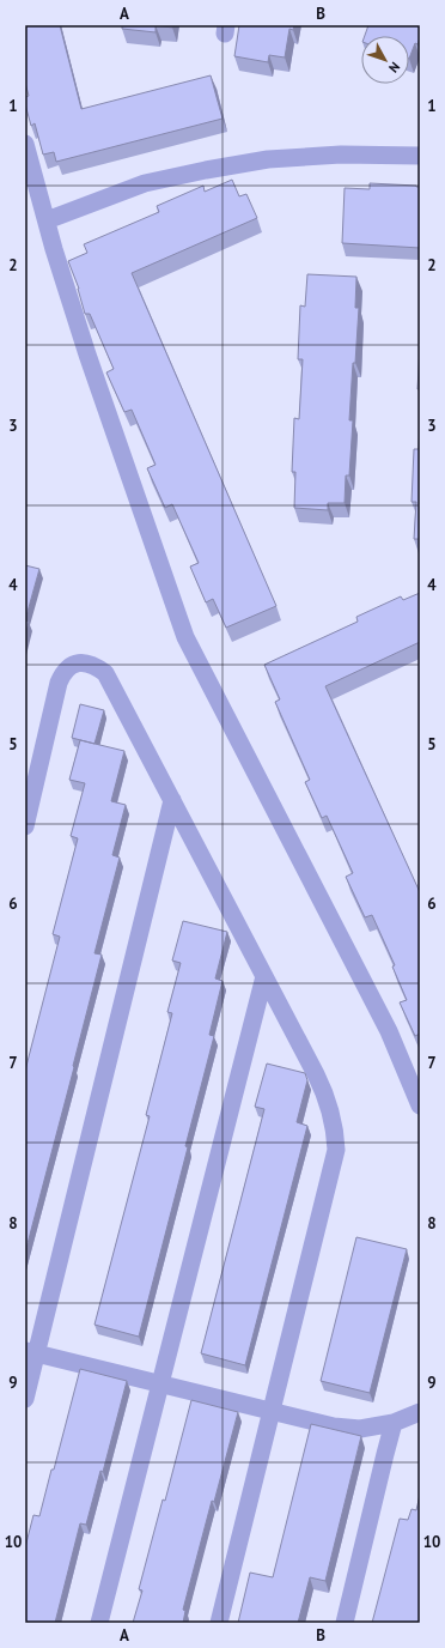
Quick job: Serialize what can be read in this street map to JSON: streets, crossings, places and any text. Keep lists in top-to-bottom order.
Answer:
{
  "north": "bottom right",
  "grid": {
    "columns": ["A", "B"],
    "rows": [
      "1",
      "2",
      "3",
      "4",
      "5",
      "6",
      "7",
      "8",
      "9",
      "10"
    ]
  }
}
